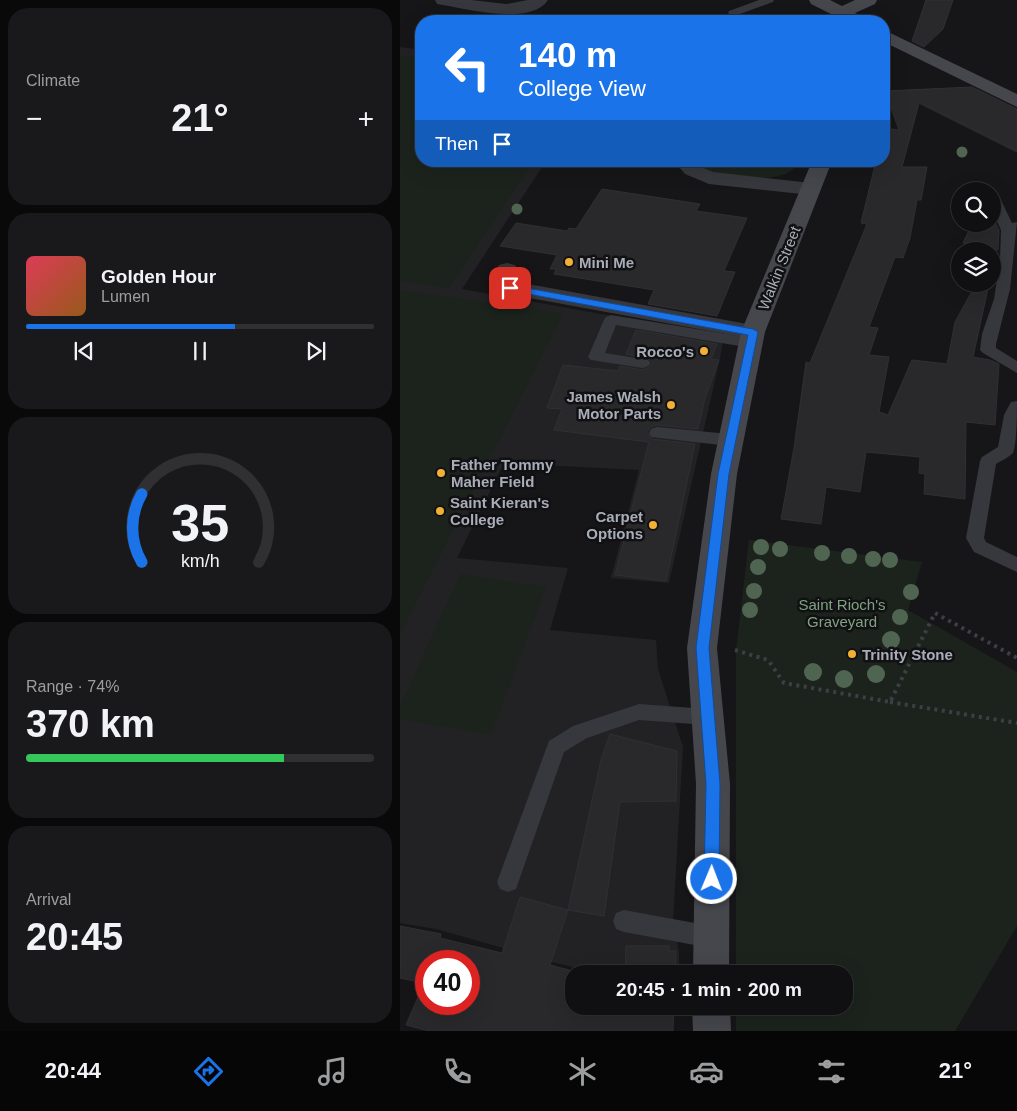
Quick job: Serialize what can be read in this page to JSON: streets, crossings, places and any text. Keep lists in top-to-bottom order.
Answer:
{
  "streets": {
    "street": ["Walkin Street"]
  },
  "parks": ["Saint Rioch's Graveyard"],
  "places": [
    "Mini Me",
    "Rocco's",
    "James Walsh Motor Parts",
    "Father Tommy Maher Field",
    "Saint Kieran's College",
    "Carpet Options",
    "Trinity Stone"
  ],
  "page": {
    "tile": [
      "Climate",
      ["Range · 74%", "370 km"],
      ["Arrival", "20:45"]
    ],
    "turn": ["140 m", "College View"],
    "heat": ["−", "21°", "+"],
    "then": "Then",
    "song": ["Golden Hour", "Lumen"],
    "limit": "40",
    "trip": "20:45 · 1 min · 200 m",
    "tabs": ["20:44", "21°"],
    "gauge": ["35", "km/h"]
  }
}
